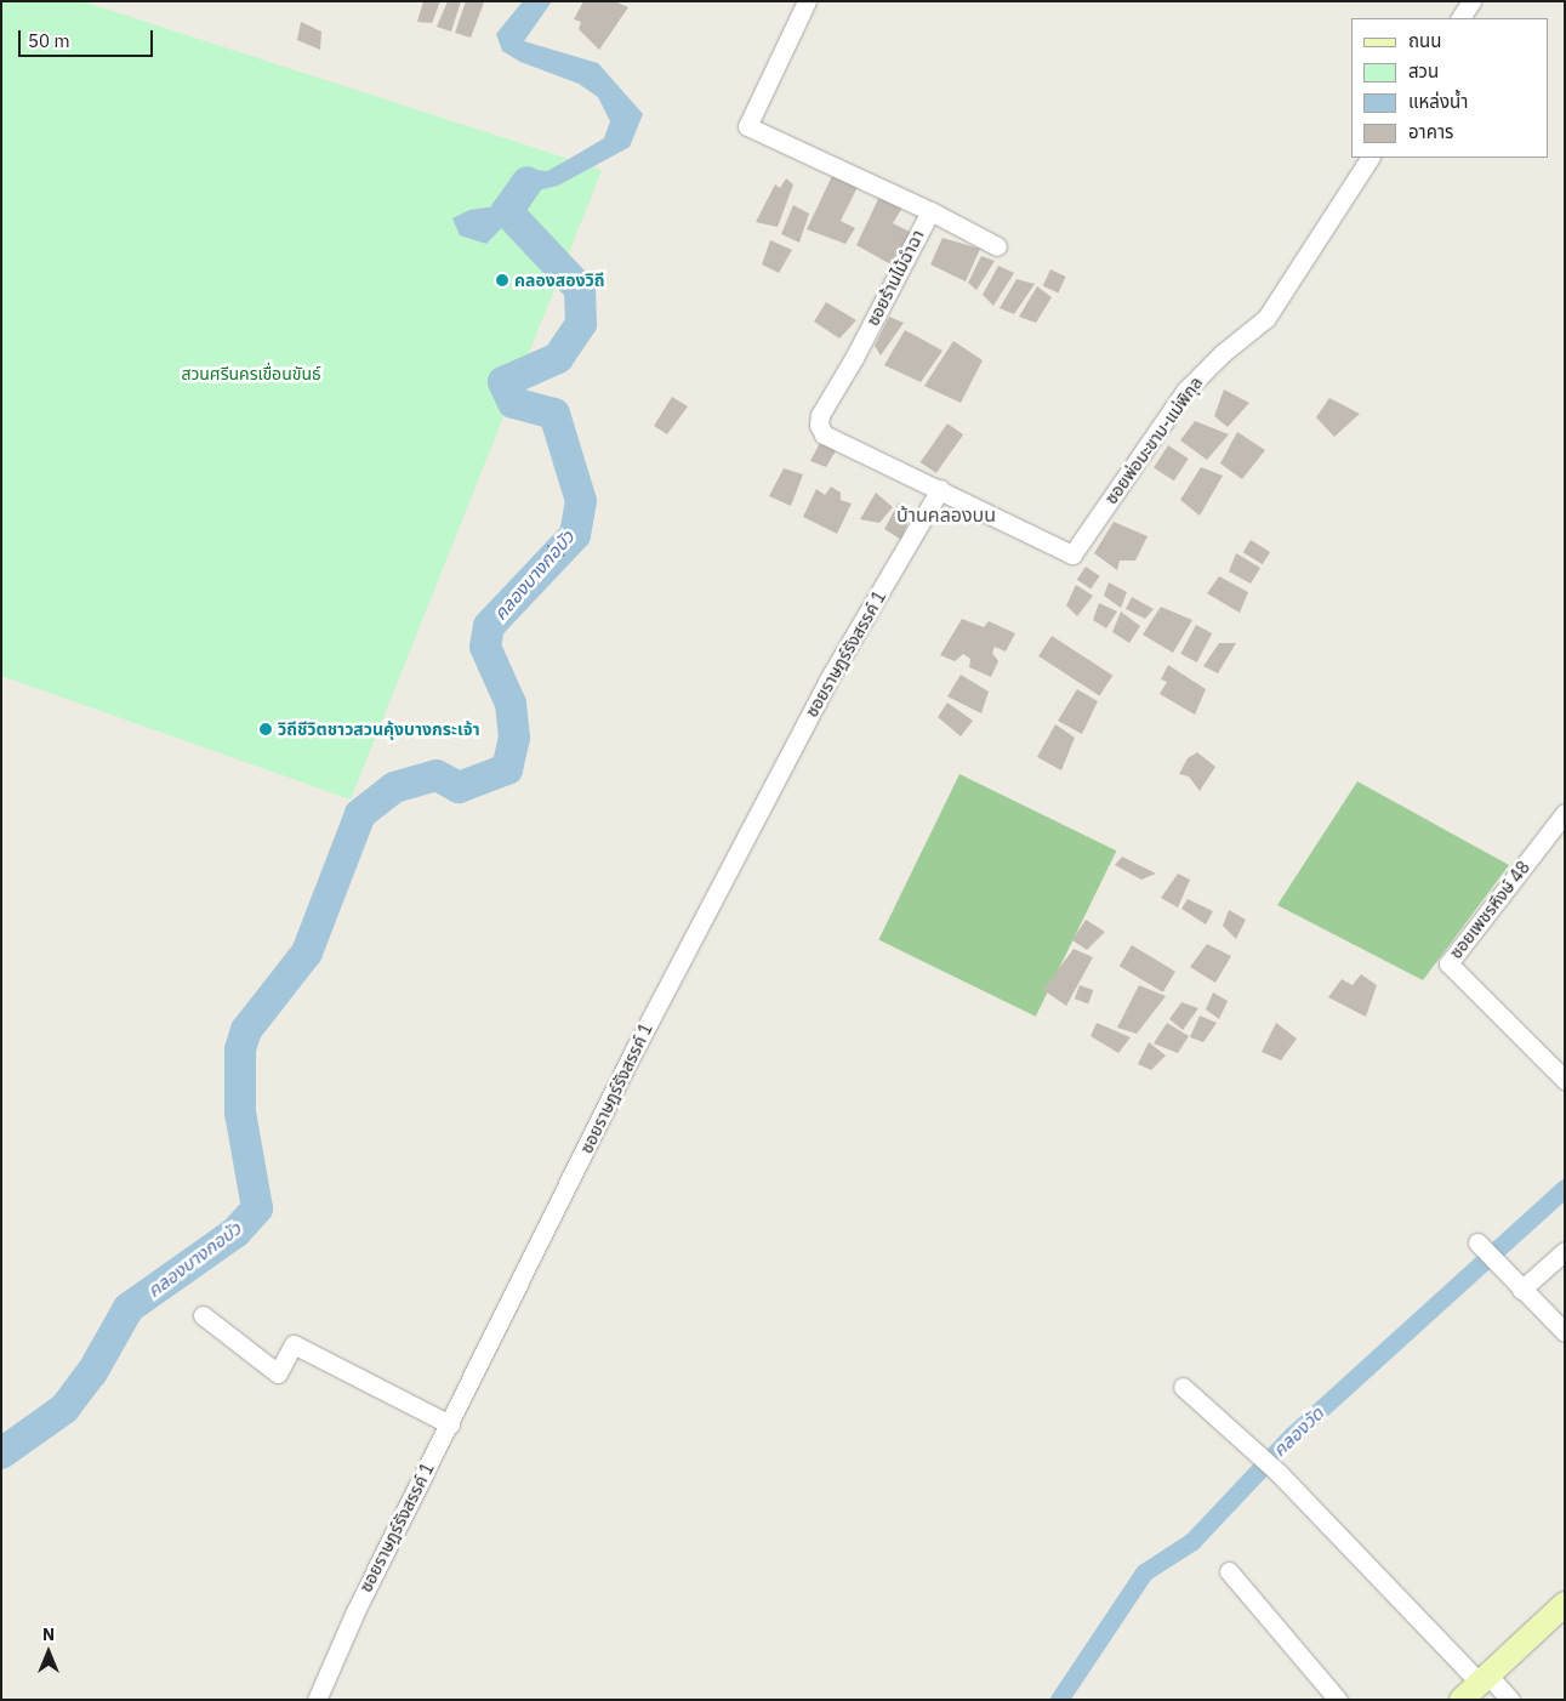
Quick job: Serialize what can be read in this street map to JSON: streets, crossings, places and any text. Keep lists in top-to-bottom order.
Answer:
{
  "streets": {
    "street": [
      "ซอยร้านไม้ฉำฉา",
      "ซอยพ่อมะขาม-แม่พิกุล",
      "ซอยราษฎร์รังสรรค์ 1",
      "ซอยเพชรหึงษ์ 48"
    ]
  },
  "crossings": [
    ["ซอยร้านไม้ฉำฉา", "ซอยพ่อมะขาม-แม่พิกุล"],
    ["ซอยร้านไม้ฉำฉา", "ซอยราษฎร์รังสรรค์ 1"],
    ["ซอยพ่อมะขาม-แม่พิกุล", "ซอยราษฎร์รังสรรค์ 1"]
  ],
  "districts": ["บ้านคลองบน"],
  "water": ["คลองบางกอบัว", "คลองวัด"],
  "parks": ["สวนศรีนครเขื่อนขันธ์"],
  "places": ["คลองสองวิถี", "วิถีชีวิตชาวสวนคุ้งบางกระเจ้า"],
  "legend": [
    "ถนน",
    "สวน",
    "แหล่งน้ำ",
    "อาคาร"
  ],
  "scale_bar": "50 m",
  "north": "top"
}
